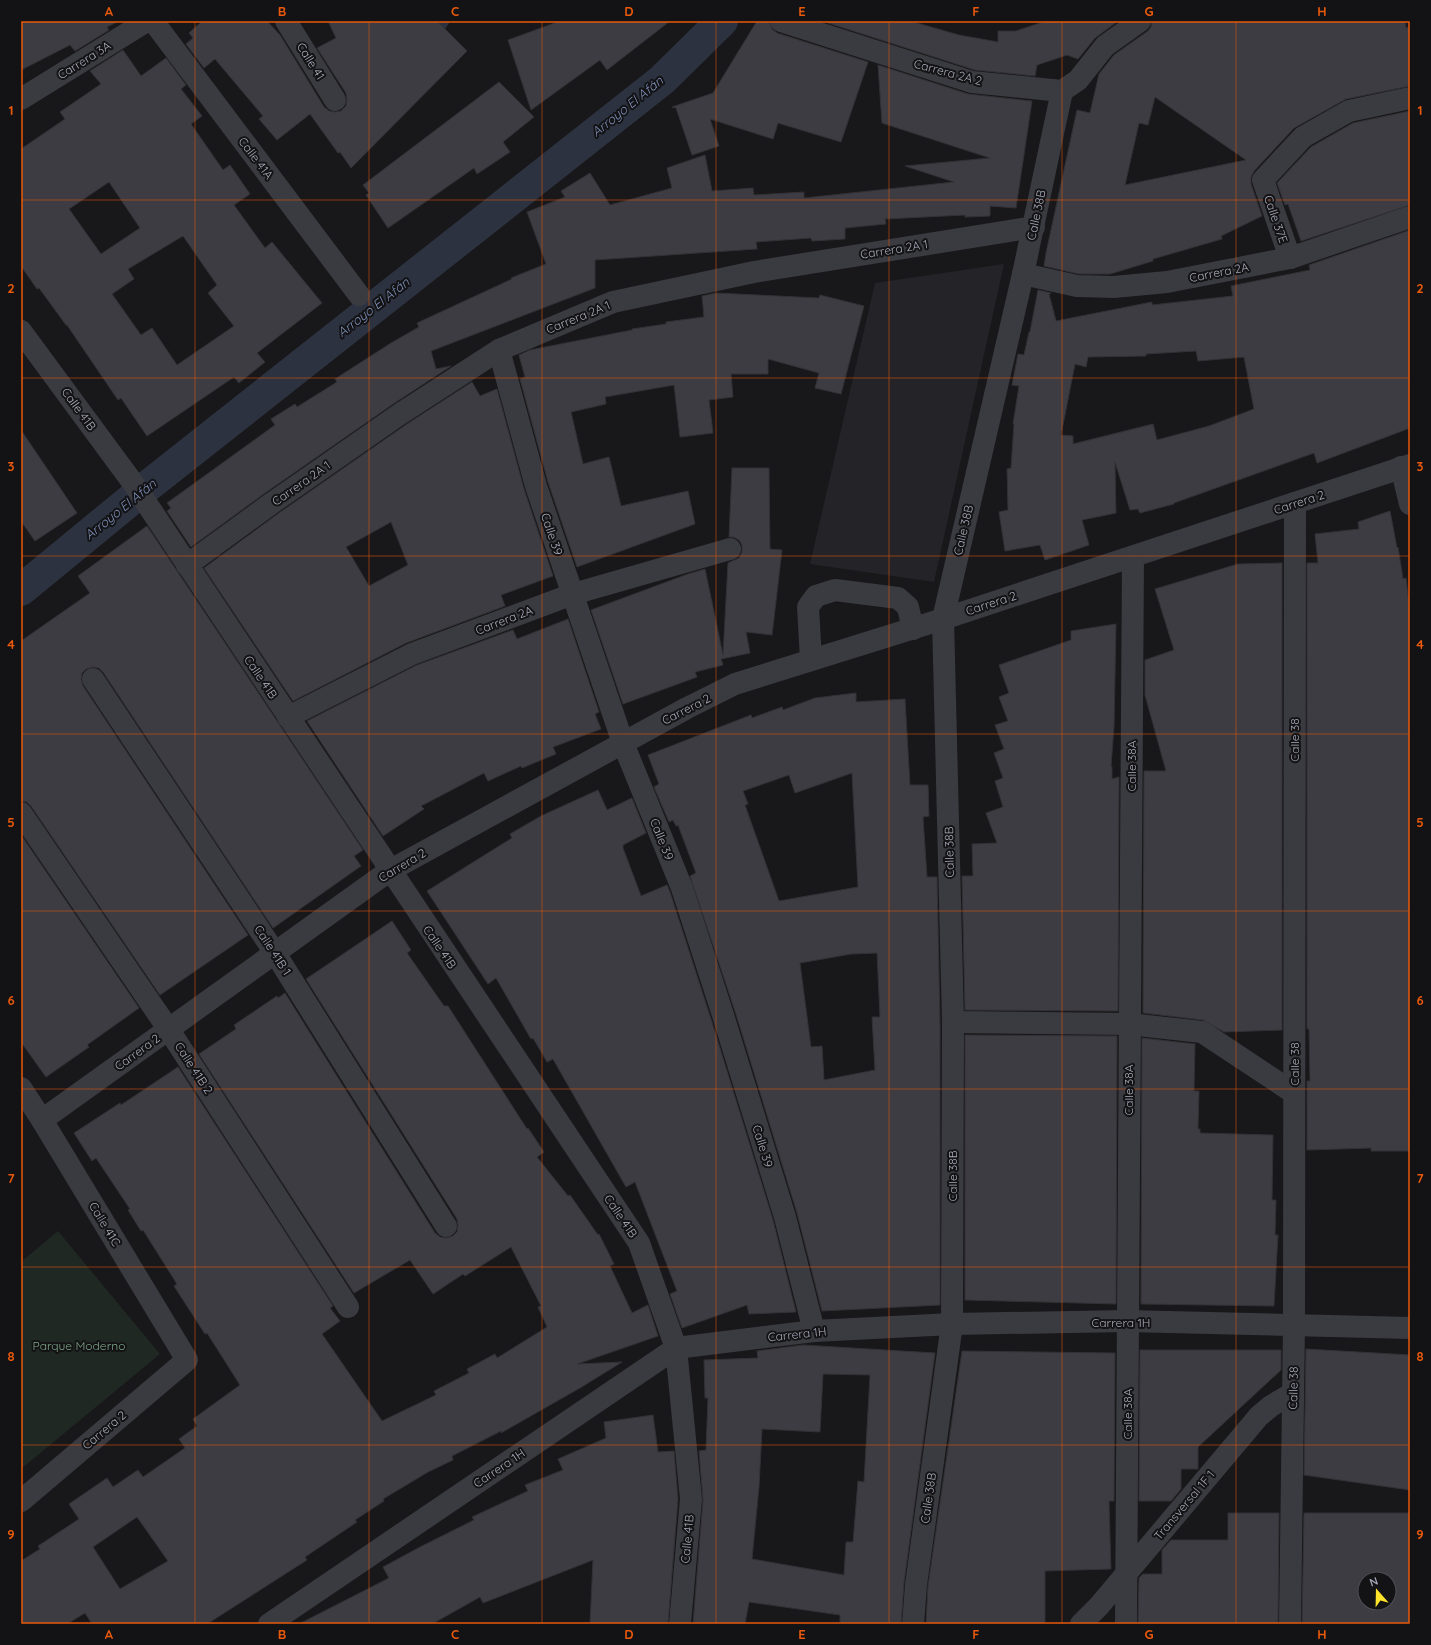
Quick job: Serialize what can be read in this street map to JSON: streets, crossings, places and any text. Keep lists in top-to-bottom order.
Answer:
{
  "streets": {
    "street": [
      "Carrera 3A",
      "Calle 41",
      "Carrera 2A 2",
      "Calle 41A",
      "Calle 38B",
      "Calle 37E",
      "Carrera 2A 1",
      "Carrera 2A",
      "Calle 41B",
      "Carrera 2",
      "Calle 39",
      "Calle 38",
      "Calle 38A",
      "Calle 41B 1",
      "Calle 41B 2",
      "Calle 41C",
      "Carrera 1H",
      "Transversal 1F 1"
    ]
  },
  "crossings": [
    ["Carrera 2A 2", "Calle 38B"],
    ["Calle 38B", "Carrera 2A 1"],
    ["Calle 38B", "Carrera 2A"],
    ["Calle 38B", "Carrera 2"],
    ["Calle 38B", "Carrera 1H"],
    ["Calle 37E", "Carrera 2A"],
    ["Carrera 2A 1", "Calle 41B"],
    ["Carrera 2A 1", "Calle 39"],
    ["Carrera 2A", "Calle 41B"],
    ["Carrera 2A", "Calle 39"],
    ["Calle 41B", "Carrera 2"],
    ["Calle 41B", "Carrera 1H"],
    ["Carrera 2", "Calle 39"],
    ["Carrera 2", "Calle 38"],
    ["Carrera 2", "Calle 38A"],
    ["Carrera 2", "Calle 41B 1"],
    ["Carrera 2", "Calle 41B 2"],
    ["Carrera 2", "Calle 41C"],
    ["Calle 39", "Carrera 1H"],
    ["Calle 38", "Carrera 1H"],
    ["Calle 38", "Transversal 1F 1"],
    ["Calle 38A", "Carrera 1H"],
    ["Calle 38A", "Transversal 1F 1"]
  ],
  "water": ["Arroyo El Afán"],
  "parks": ["Parque Moderno"],
  "north": "top",
  "grid": {
    "columns": [
      "A",
      "B",
      "C",
      "D",
      "E",
      "F",
      "G",
      "H"
    ],
    "rows": [
      "1",
      "2",
      "3",
      "4",
      "5",
      "6",
      "7",
      "8",
      "9"
    ]
  }
}
